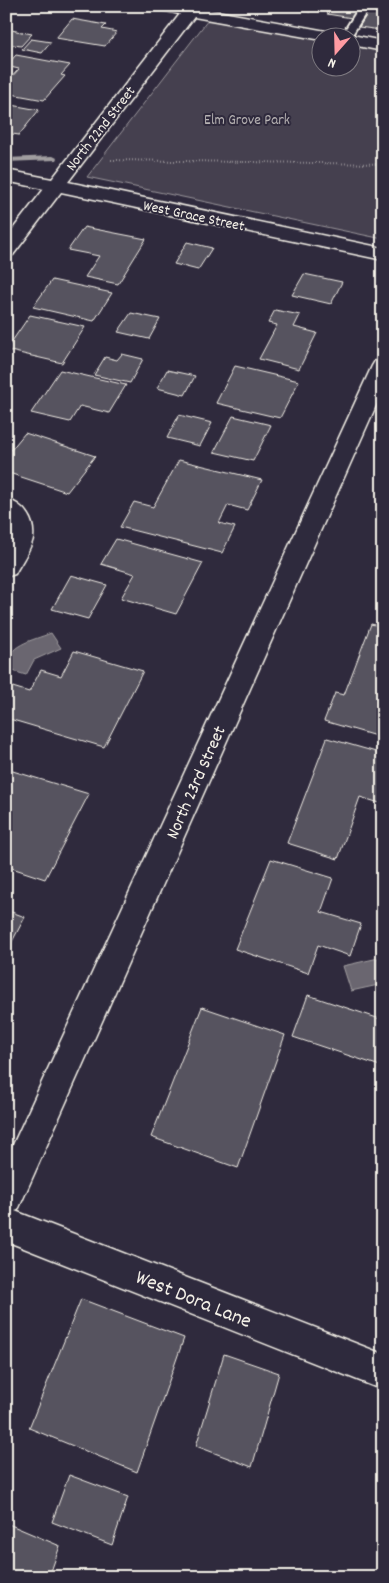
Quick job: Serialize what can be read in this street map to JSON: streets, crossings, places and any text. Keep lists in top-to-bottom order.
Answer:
{
  "streets": {
    "street": [
      "North 22nd Street",
      "West Grace Street",
      "North 23rd Street",
      "West Dora Lane"
    ]
  },
  "crossings": [
    ["North 22nd Street", "West Grace Street"]
  ],
  "parks": ["Elm Grove Park"],
  "north": "bottom"
}
